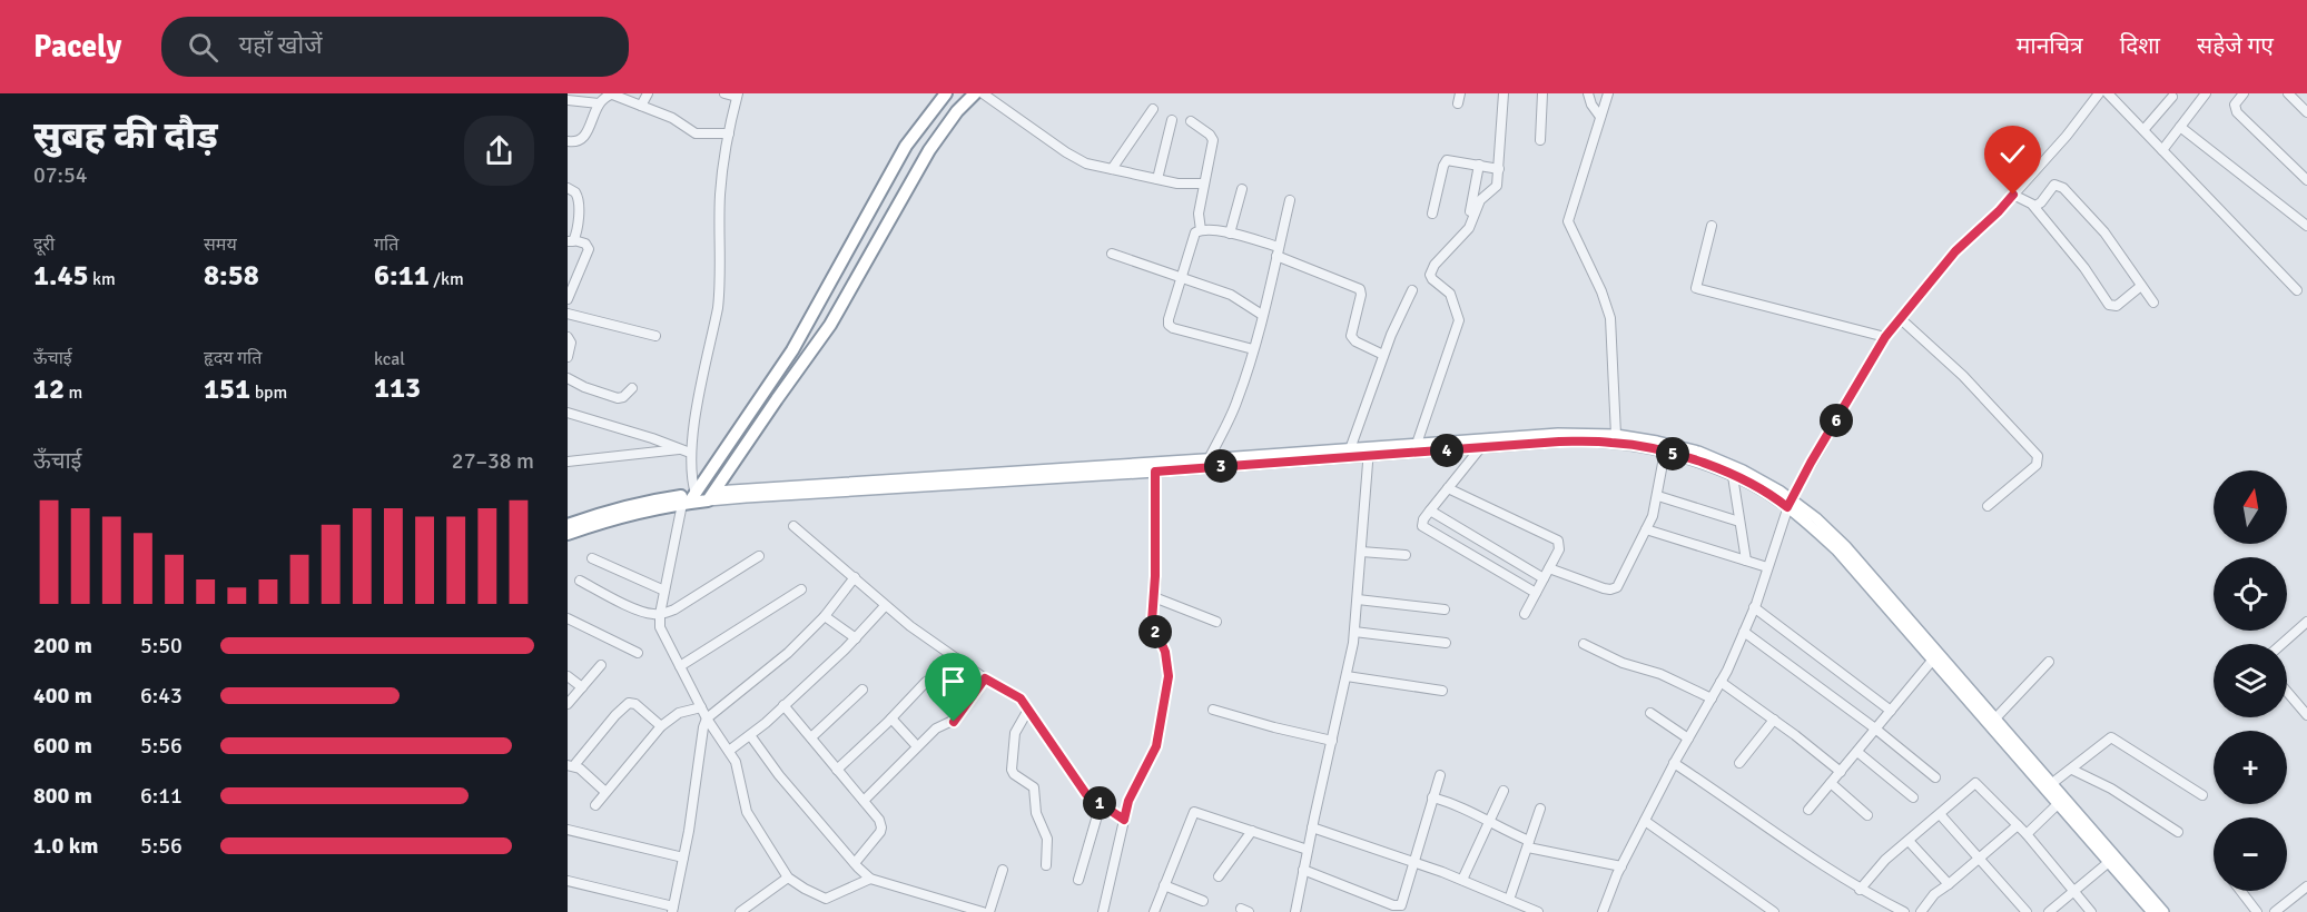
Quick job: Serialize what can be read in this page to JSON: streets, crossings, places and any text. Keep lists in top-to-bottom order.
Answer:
{
  "north": "top",
  "page": {
    "header": "Pacely",
    "search": "यहाँ खोजें",
    "nav": ["मानचित्र", "दिशा", "सहेजे गए"],
    "heading": ["सुबह की दौड़", "07:54"],
    "stats": [
      ["दूरी", "1.45 km"],
      ["समय", "8:58"],
      ["गति", "6:11 /km"],
      ["ऊँचाई", "12 m"],
      ["हृदय गति", "151 bpm"],
      ["kcal", "113"]
    ],
    "pins": [
      "6",
      "4",
      "5",
      "3",
      "2",
      "1"
    ],
    "chart": ["ऊँचाई", "27–38 m"],
    "map_buttons": ["+", "−"],
    "list": [
      {
        "name": "200 m",
        "note": "5:50"
      },
      {
        "name": "400 m",
        "note": "6:43"
      },
      {
        "name": "600 m",
        "note": "5:56"
      },
      {
        "name": "800 m",
        "note": "6:11"
      },
      {
        "name": "1.0 km",
        "note": "5:56"
      }
    ]
  }
}
